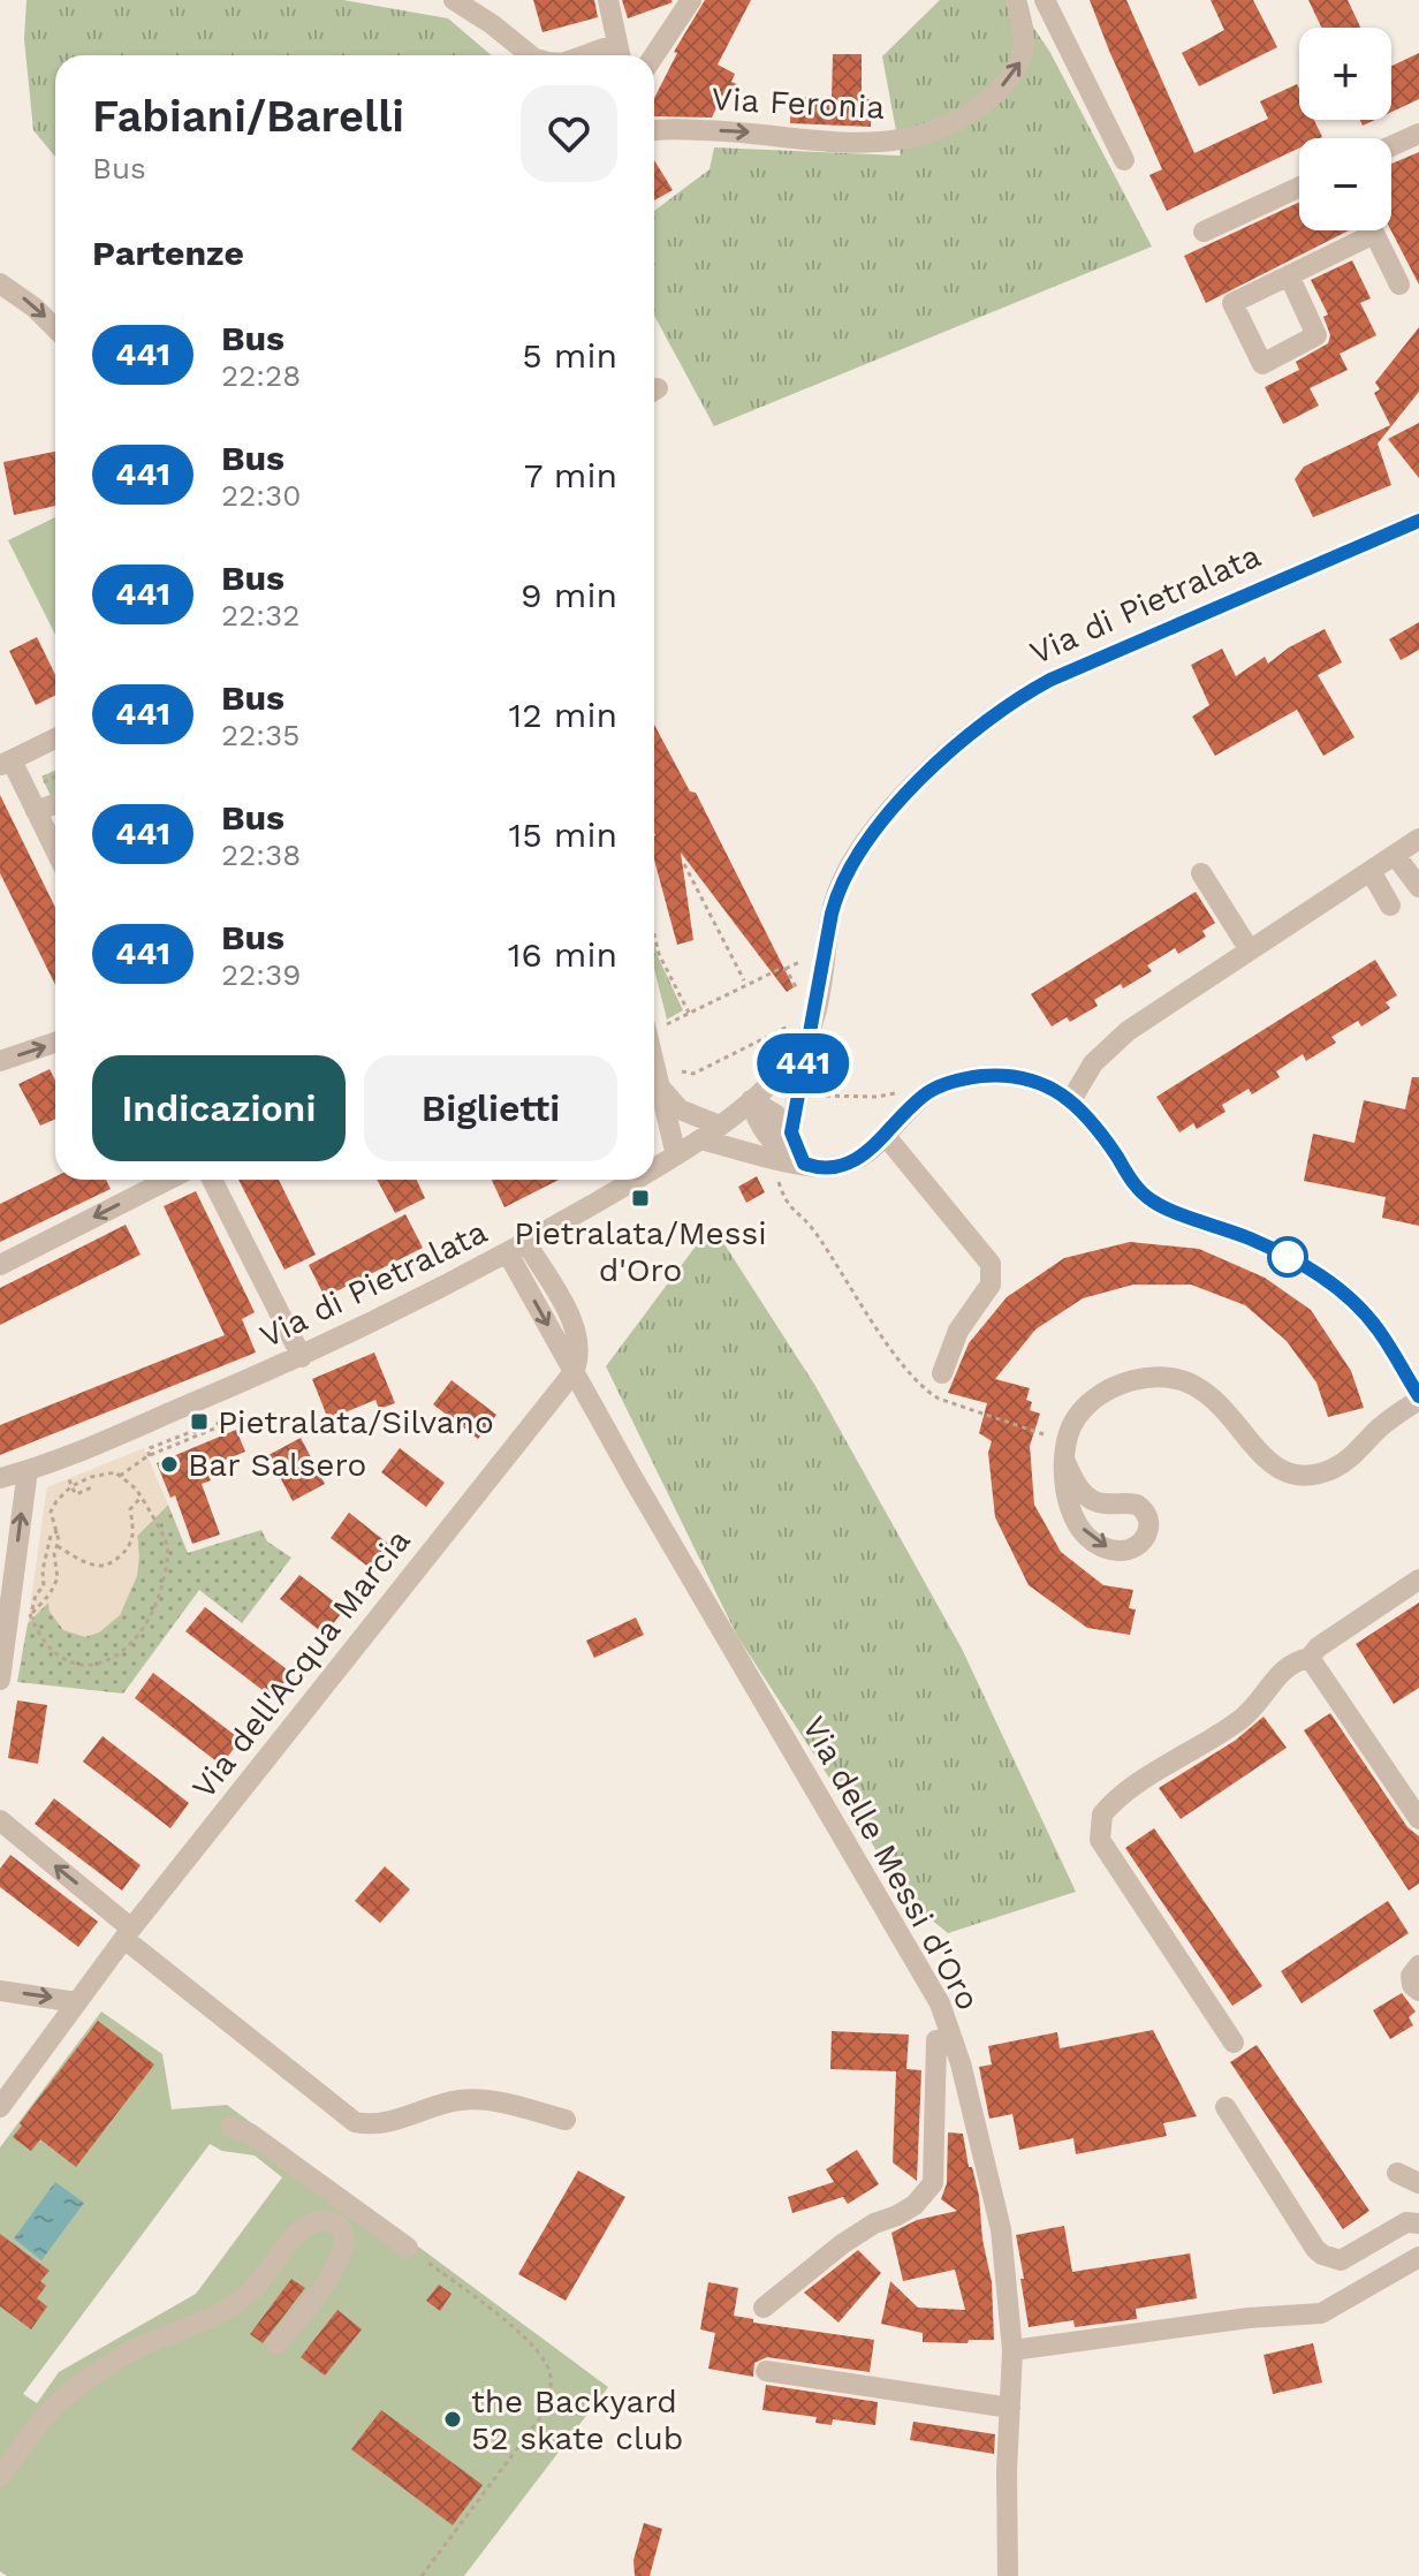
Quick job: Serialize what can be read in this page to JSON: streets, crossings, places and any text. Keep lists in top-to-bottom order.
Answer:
{
  "streets": {
    "street": [
      "Via Feronia",
      "Via di Pietralata",
      "Via dell'Acqua Marcia",
      "Via delle Messi d'Oro"
    ]
  },
  "crossings": [
    ["Via dell'Acqua Marcia", "Via delle Messi d'Oro"]
  ],
  "one_way": ["Via Feronia"],
  "places": {
    "transit": ["Pietralata/Messi d'Oro", "Pietralata/Silvano"],
    "other": ["Bar Salsero", "the Backyard 52 skate club"]
  },
  "lines": ["bus line 441"],
  "page": {
    "on_map": "441",
    "map_buttons": ["+", "−"],
    "heading": [
      ["Fabiani/Barelli", "Bus"],
      "Partenze"
    ],
    "list": [
      {
        "mark": "441",
        "name": "Bus",
        "note": "22:28",
        "value": "5 min"
      },
      {
        "mark": "441",
        "name": "Bus",
        "note": "22:30",
        "value": "7 min"
      },
      {
        "mark": "441",
        "name": "Bus",
        "note": "22:32",
        "value": "9 min"
      },
      {
        "mark": "441",
        "name": "Bus",
        "note": "22:35",
        "value": "12 min"
      },
      {
        "mark": "441",
        "name": "Bus",
        "note": "22:38",
        "value": "15 min"
      },
      {
        "mark": "441",
        "name": "Bus",
        "note": "22:39",
        "value": "16 min"
      }
    ],
    "buttons": ["Indicazioni", "Biglietti"]
  }
}
